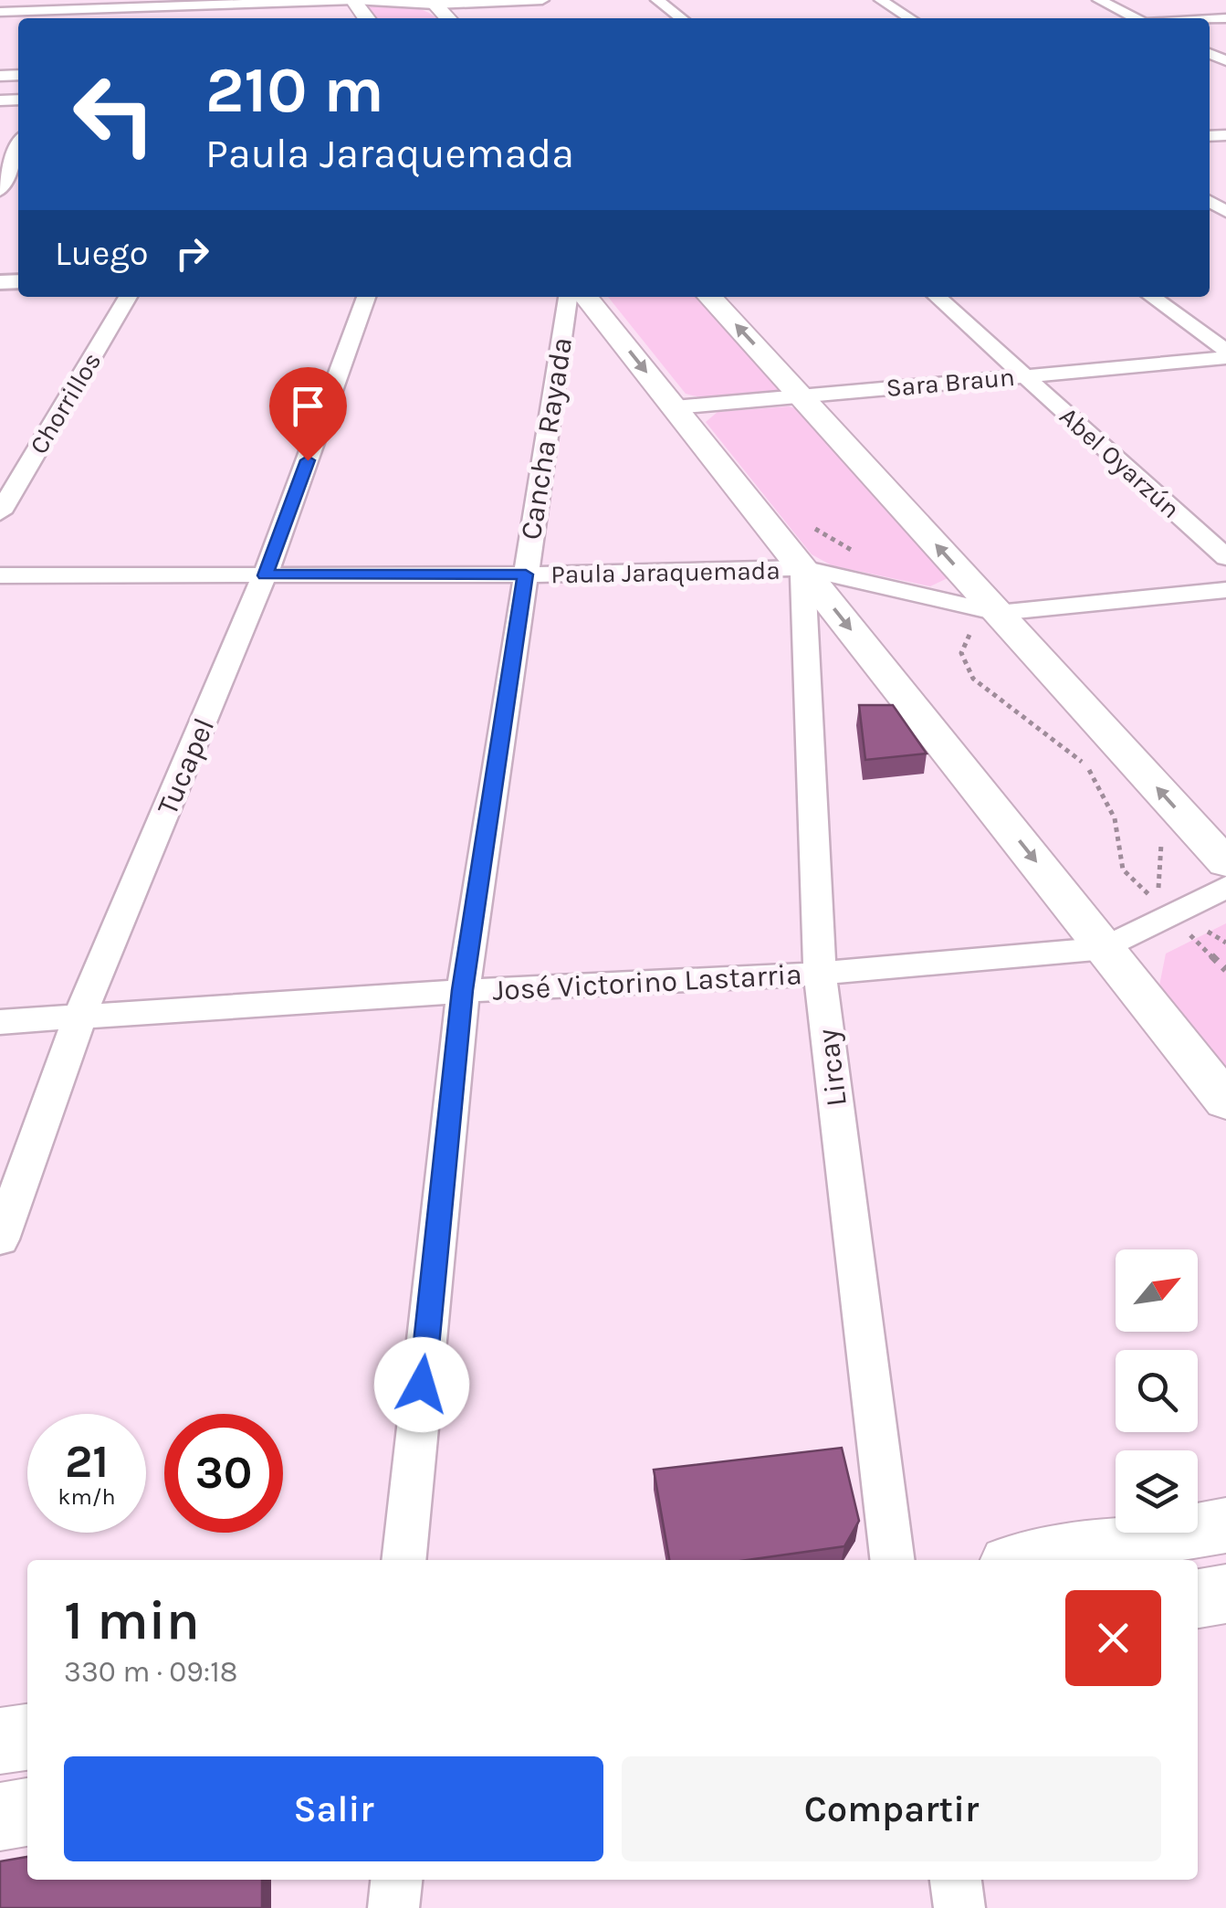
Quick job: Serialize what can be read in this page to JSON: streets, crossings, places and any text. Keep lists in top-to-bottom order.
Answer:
{
  "streets": {
    "street": [
      "Sara Braun",
      "Chorrillos",
      "Cancha Rayada",
      "Abel Oyarzún",
      "Paula Jaraquemada",
      "Tucapel",
      "José Victorino Lastarria",
      "Lircay"
    ]
  },
  "crossings": [
    ["Sara Braun", "Abel Oyarzún"],
    ["Cancha Rayada", "Paula Jaraquemada"],
    ["Cancha Rayada", "José Victorino Lastarria"],
    ["Paula Jaraquemada", "Tucapel"],
    ["Paula Jaraquemada", "Lircay"],
    ["Tucapel", "José Victorino Lastarria"],
    ["José Victorino Lastarria", "Lircay"]
  ],
  "north": "top right",
  "page": {
    "turn": ["210 m", "Paula Jaraquemada"],
    "then": "Luego",
    "speed": "21 km/h",
    "limit": "30",
    "heading": ["1 min", "330 m · 09:18"],
    "buttons": ["Salir", "Compartir"]
  }
}
